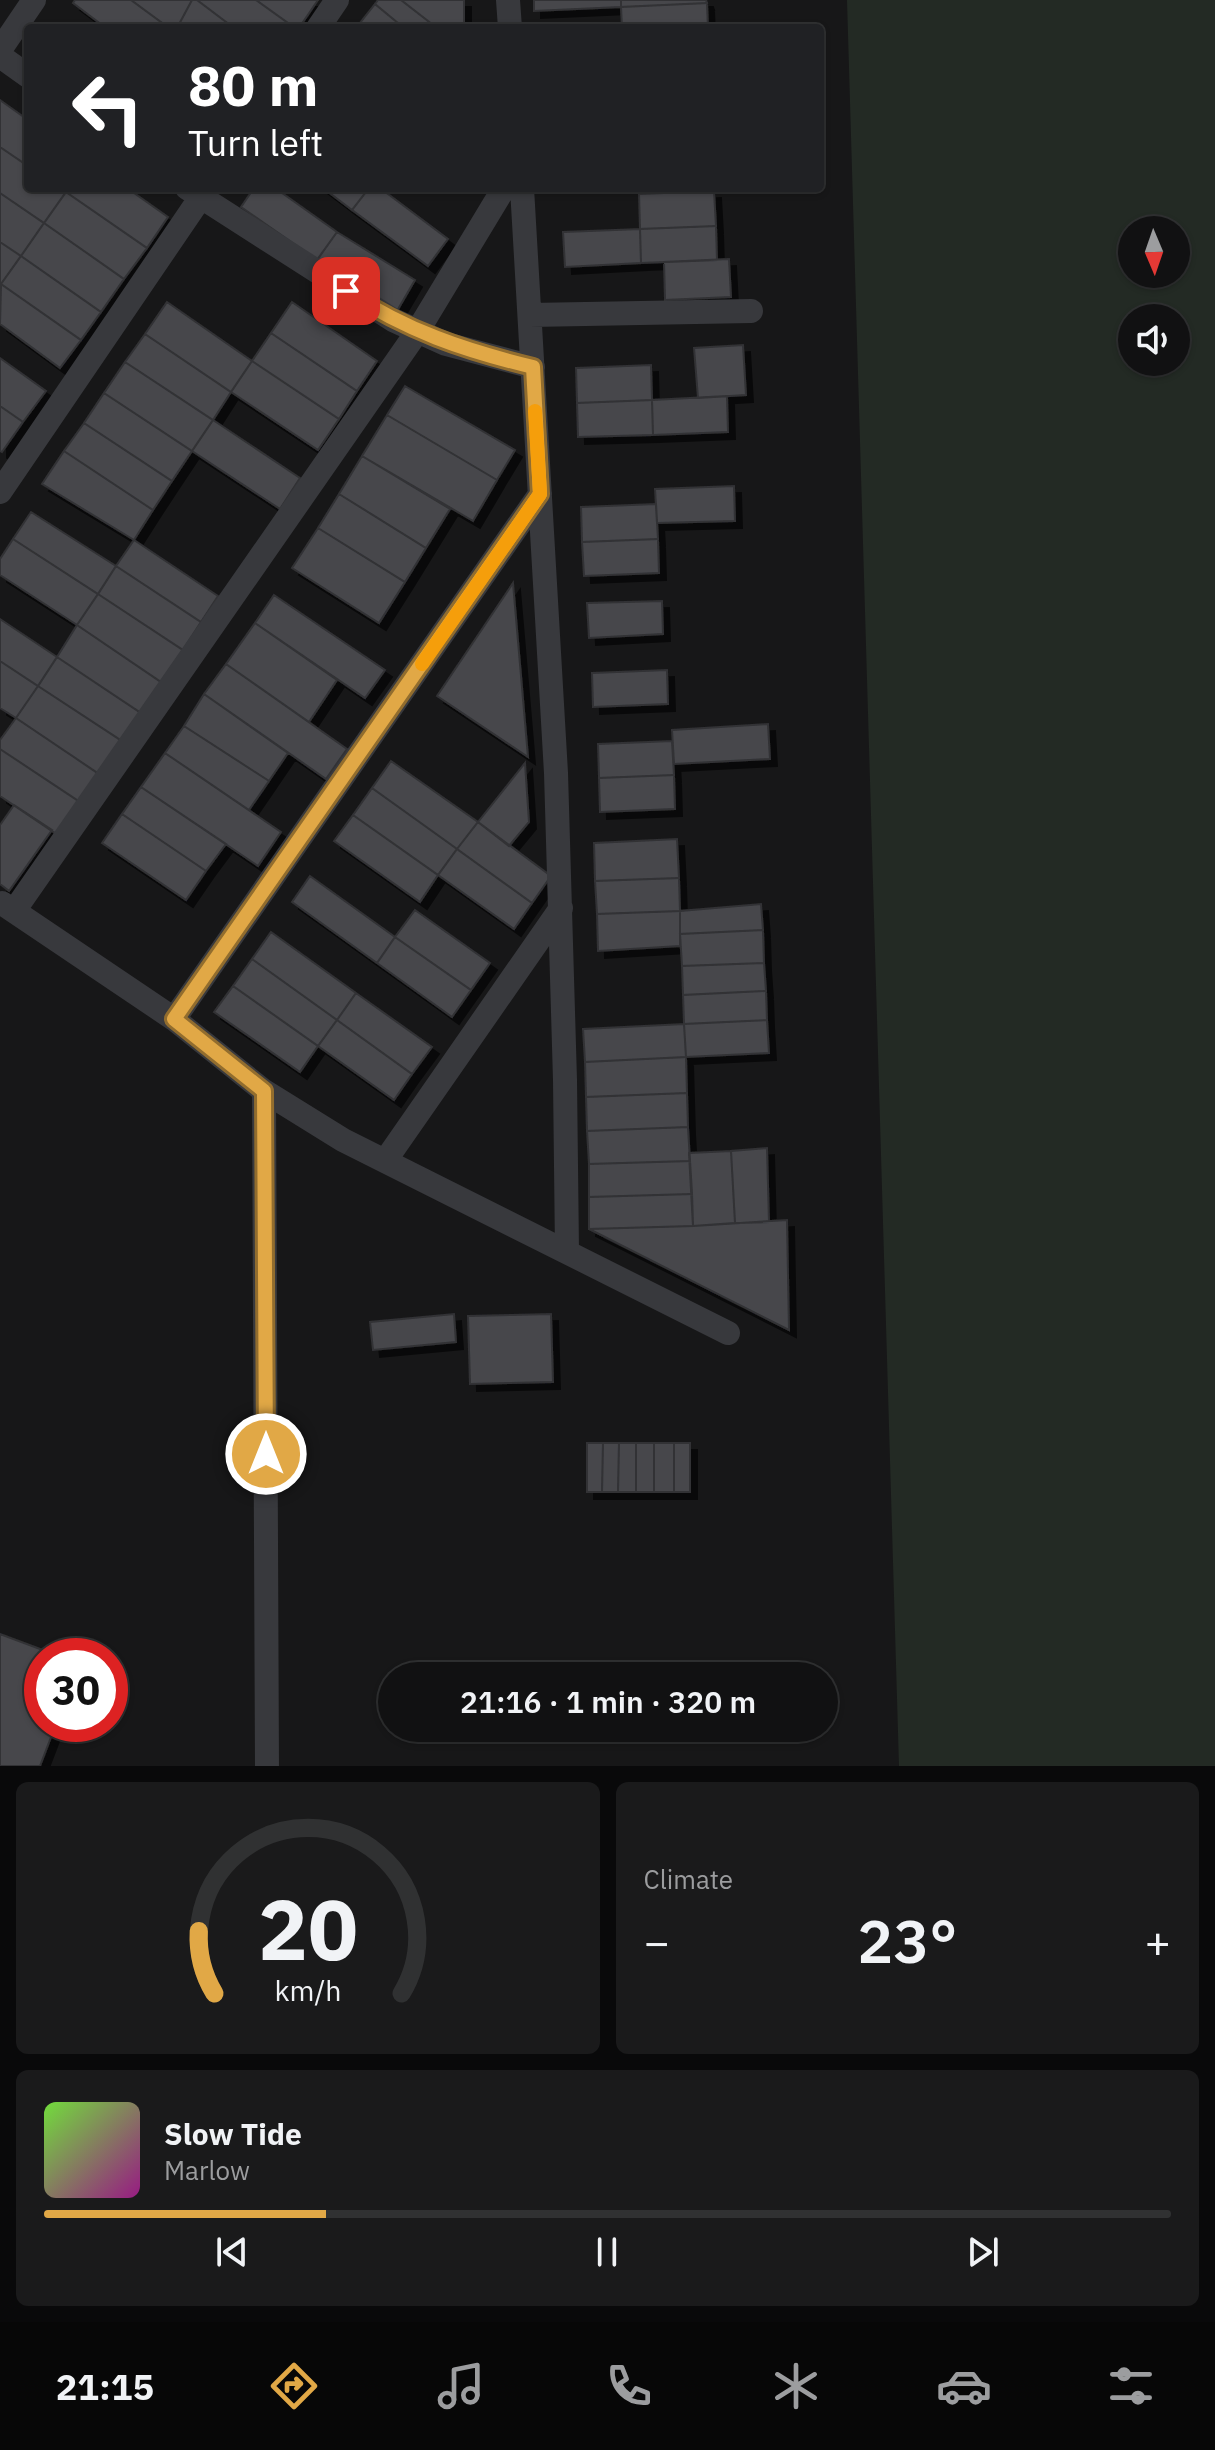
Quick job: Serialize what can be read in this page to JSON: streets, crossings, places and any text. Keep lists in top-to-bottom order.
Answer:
{
  "north": "bottom",
  "page": {
    "turn": ["80 m", "Turn left"],
    "limit": "30",
    "trip": "21:16 · 1 min · 320 m",
    "tile": "Climate",
    "heat": ["−", "23°", "+"],
    "song": ["Slow Tide", "Marlow"],
    "tabs": "21:15",
    "gauge": ["20", "km/h"]
  }
}
